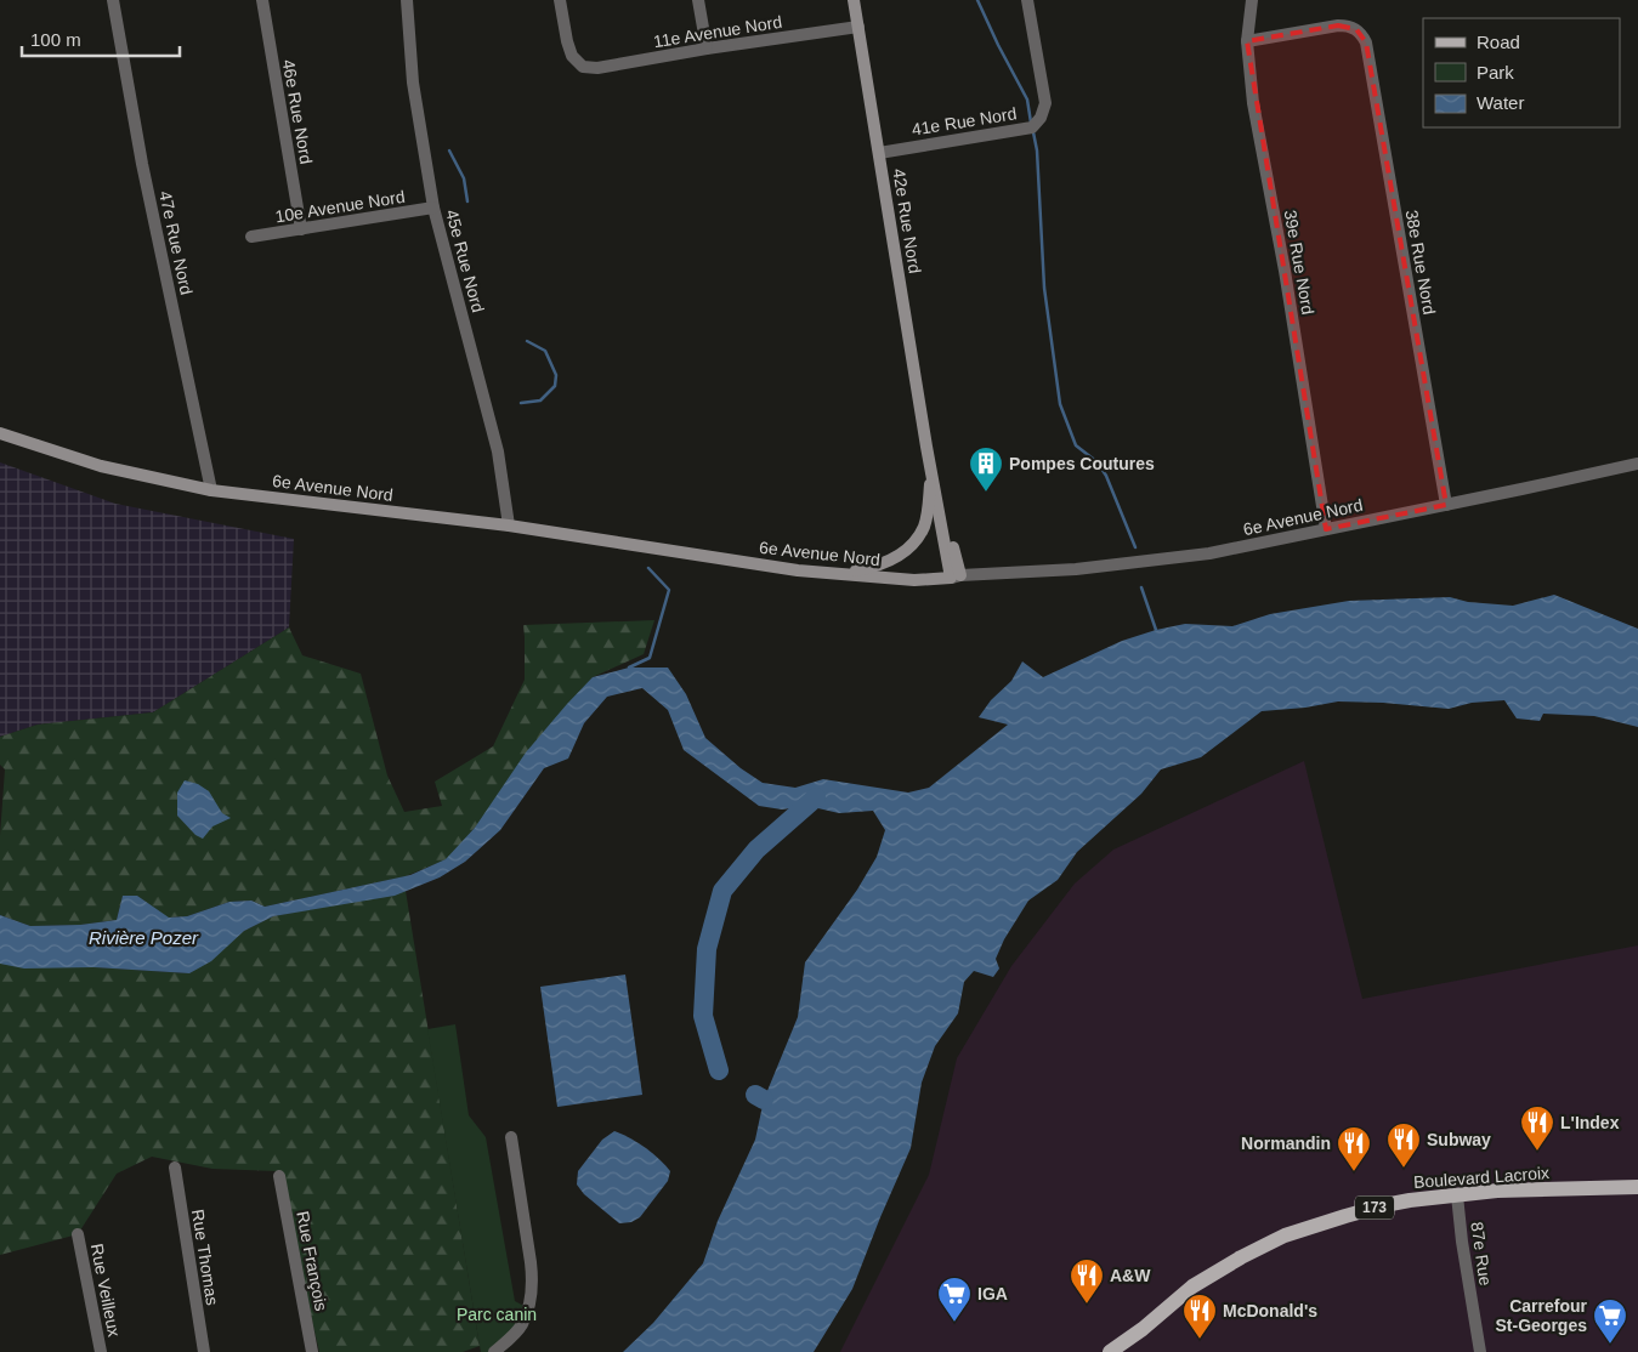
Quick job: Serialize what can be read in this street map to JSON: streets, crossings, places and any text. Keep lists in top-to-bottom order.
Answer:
{
  "streets": {
    "main road": [
      "42e Rue Nord",
      "6e Avenue Nord",
      "Boulevard Lacroix",
      "173"
    ],
    "street": [
      "11e Avenue Nord",
      "46e Rue Nord",
      "41e Rue Nord",
      "10e Avenue Nord",
      "47e Rue Nord",
      "45e Rue Nord",
      "39e Rue Nord",
      "38e Rue Nord",
      "87e Rue",
      "Rue Thomas",
      "Rue François",
      "Rue Veilleux"
    ]
  },
  "crossings": [
    ["11e Avenue Nord", "42e Rue Nord"],
    ["46e Rue Nord", "10e Avenue Nord"],
    ["41e Rue Nord", "42e Rue Nord"],
    ["10e Avenue Nord", "45e Rue Nord"],
    ["42e Rue Nord", "6e Avenue Nord"],
    ["47e Rue Nord", "6e Avenue Nord"],
    ["45e Rue Nord", "6e Avenue Nord"],
    ["39e Rue Nord", "38e Rue Nord"],
    ["39e Rue Nord", "6e Avenue Nord"],
    ["38e Rue Nord", "6e Avenue Nord"],
    ["Boulevard Lacroix", "87e Rue"]
  ],
  "water": ["Rivière Pozer"],
  "parks": ["Parc canin"],
  "places": {
    "building": ["Pompes Coutures"],
    "restaurant": [
      "L'Index",
      "Subway",
      "Normandin",
      "A&W",
      "McDonald's"
    ],
    "supermarket": ["IGA", "Carrefour St-Georges"]
  },
  "legend": ["Road", "Park", "Water"],
  "scale_bar": "100 m"
}
